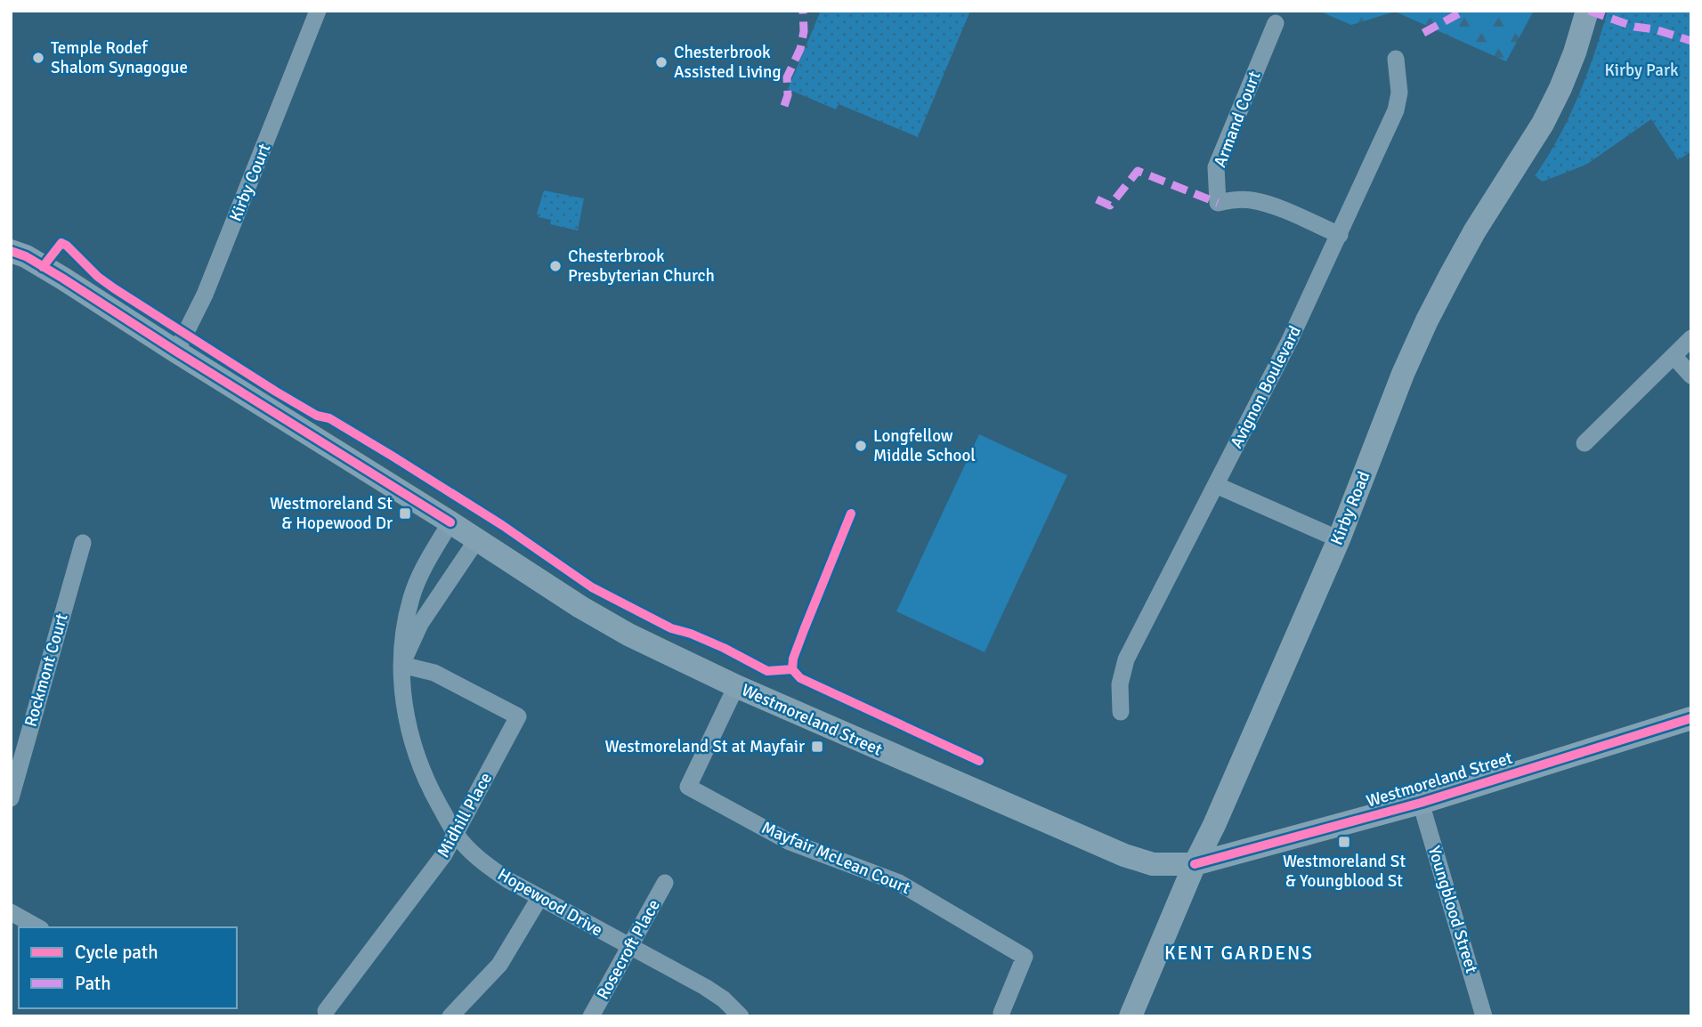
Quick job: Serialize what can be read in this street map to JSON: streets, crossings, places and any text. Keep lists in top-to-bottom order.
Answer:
{
  "streets": {
    "main road": ["Kirby Road", "Westmoreland Street"],
    "street": [
      "Armand Court",
      "Kirby Court",
      "Avignon Boulevard",
      "Rockmont Court",
      "Midhill Place",
      "Mayfair McLean Court",
      "Hopewood Drive",
      "Youngblood Street",
      "Rosecroft Place"
    ]
  },
  "crossings": [
    ["Armand Court", "Avignon Boulevard"],
    ["Kirby Court", "Westmoreland Street"],
    ["Kirby Road", "Westmoreland Street"],
    ["Westmoreland Street", "Mayfair McLean Court"],
    ["Westmoreland Street", "Hopewood Drive"],
    ["Westmoreland Street", "Youngblood Street"],
    ["Midhill Place", "Hopewood Drive"],
    ["Hopewood Drive", "Rosecroft Place"]
  ],
  "districts": ["KENT GARDENS"],
  "parks": ["Kirby Park"],
  "places": {
    "other": [
      "Temple Rodef Shalom Synagogue",
      "Chesterbrook Assisted Living",
      "Chesterbrook Presbyterian Church",
      "Longfellow Middle School"
    ],
    "transit": ["Westmoreland St & Hopewood Dr", "Westmoreland St at Mayfair", "Westmoreland St & Youngblood St"]
  },
  "legend": ["Cycle path", "Path"]
}
